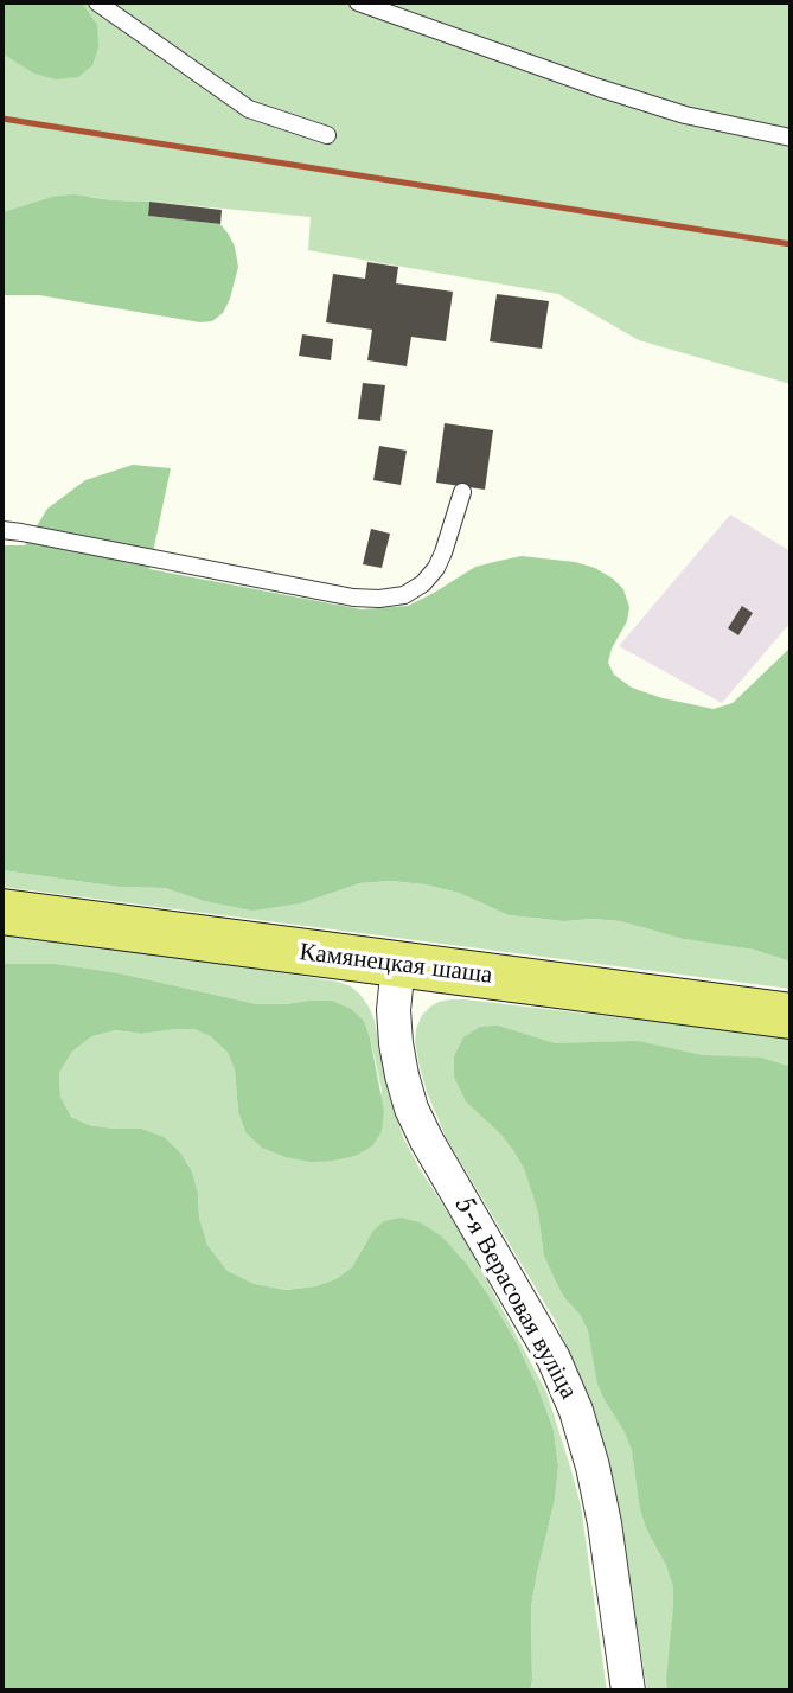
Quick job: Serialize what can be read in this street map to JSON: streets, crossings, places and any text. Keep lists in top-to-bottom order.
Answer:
{
  "streets": {
    "main road": ["Камянецкая шаша"],
    "street": ["5-я Верасовая вуліца"]
  },
  "crossings": [
    ["Камянецкая шаша", "5-я Верасовая вуліца"]
  ]
}
